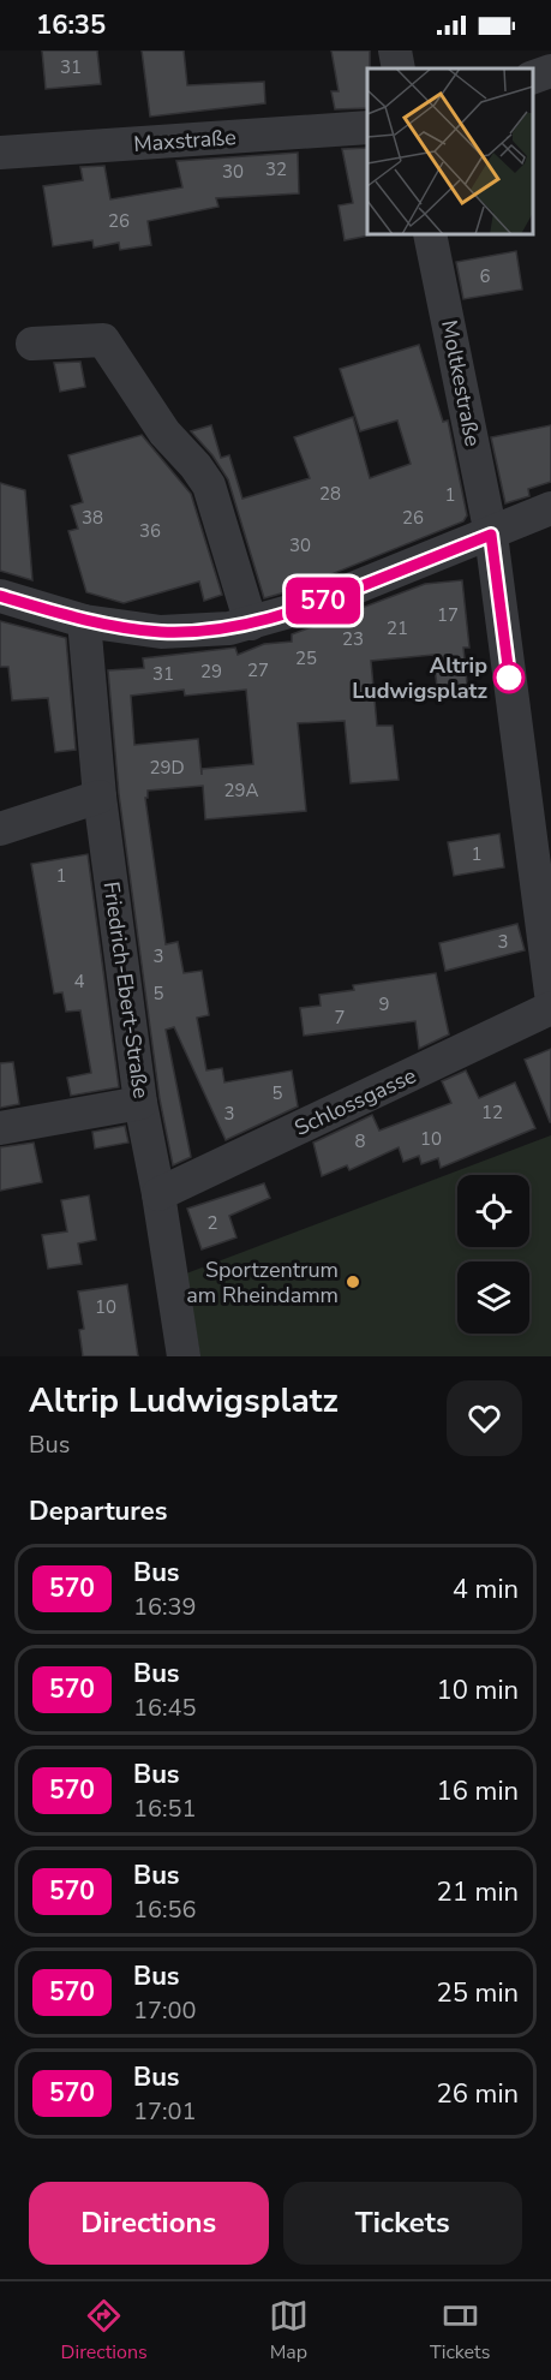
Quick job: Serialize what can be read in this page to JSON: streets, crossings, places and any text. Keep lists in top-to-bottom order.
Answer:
{
  "streets": {
    "street": [
      "Maxstraße",
      "Moltkestraße",
      "Friedrich-Ebert-Straße",
      "Schlossgasse"
    ]
  },
  "crossings": [
    ["Friedrich-Ebert-Straße", "Schlossgasse"]
  ],
  "places": ["Altrip Ludwigsplatz", "Sportzentrum am Rheindamm"],
  "lines": ["bus line 570"],
  "house_numbers": [
    "31",
    "32",
    "30",
    "26",
    "6",
    "28",
    "1",
    "38",
    "26",
    "36",
    "30",
    "17",
    "21",
    "23",
    "25",
    "27",
    "29",
    "31",
    "29D",
    "29A",
    "1",
    "1",
    "3",
    "3",
    "4",
    "5",
    "9",
    "7",
    "5",
    "12",
    "3",
    "10",
    "8",
    "2",
    "10"
  ],
  "page": {
    "status": "16:35",
    "on_map": "570",
    "heading": [
      ["Altrip Ludwigsplatz", "Bus"],
      "Departures"
    ],
    "list": [
      {
        "mark": "570",
        "name": "Bus",
        "note": "16:39",
        "value": "4 min"
      },
      {
        "mark": "570",
        "name": "Bus",
        "note": "16:45",
        "value": "10 min"
      },
      {
        "mark": "570",
        "name": "Bus",
        "note": "16:51",
        "value": "16 min"
      },
      {
        "mark": "570",
        "name": "Bus",
        "note": "16:56",
        "value": "21 min"
      },
      {
        "mark": "570",
        "name": "Bus",
        "note": "17:00",
        "value": "25 min"
      },
      {
        "mark": "570",
        "name": "Bus",
        "note": "17:01",
        "value": "26 min"
      }
    ],
    "buttons": ["Directions", "Tickets"],
    "tabs": ["Directions", "Map", "Tickets"]
  }
}
